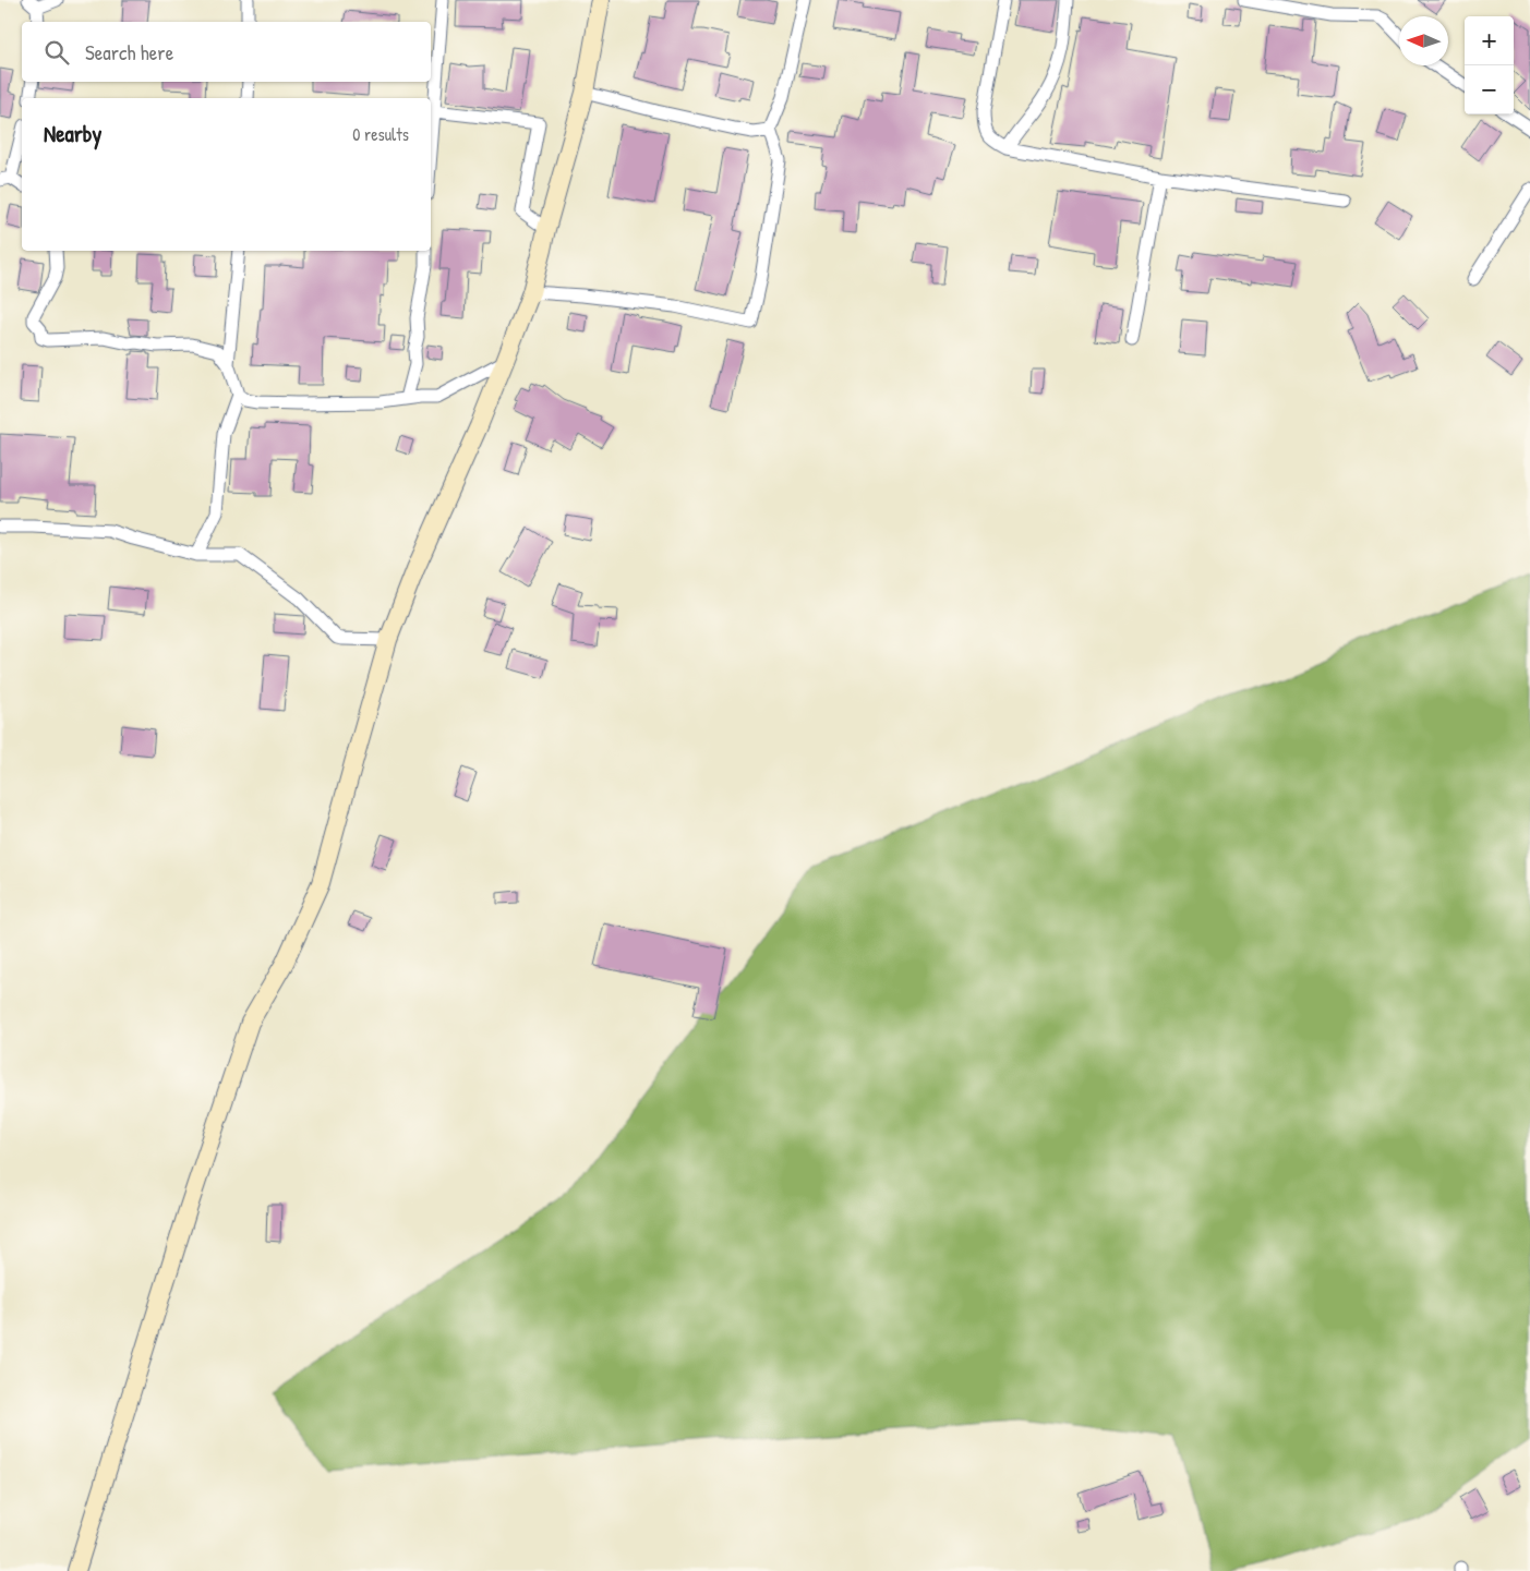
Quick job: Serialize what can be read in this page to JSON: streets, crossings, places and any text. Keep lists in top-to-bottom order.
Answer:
{
  "north": "left",
  "page": {
    "map_buttons": ["+", "−"],
    "search": "Search here",
    "heading": ["Nearby", "0 results"]
  }
}
